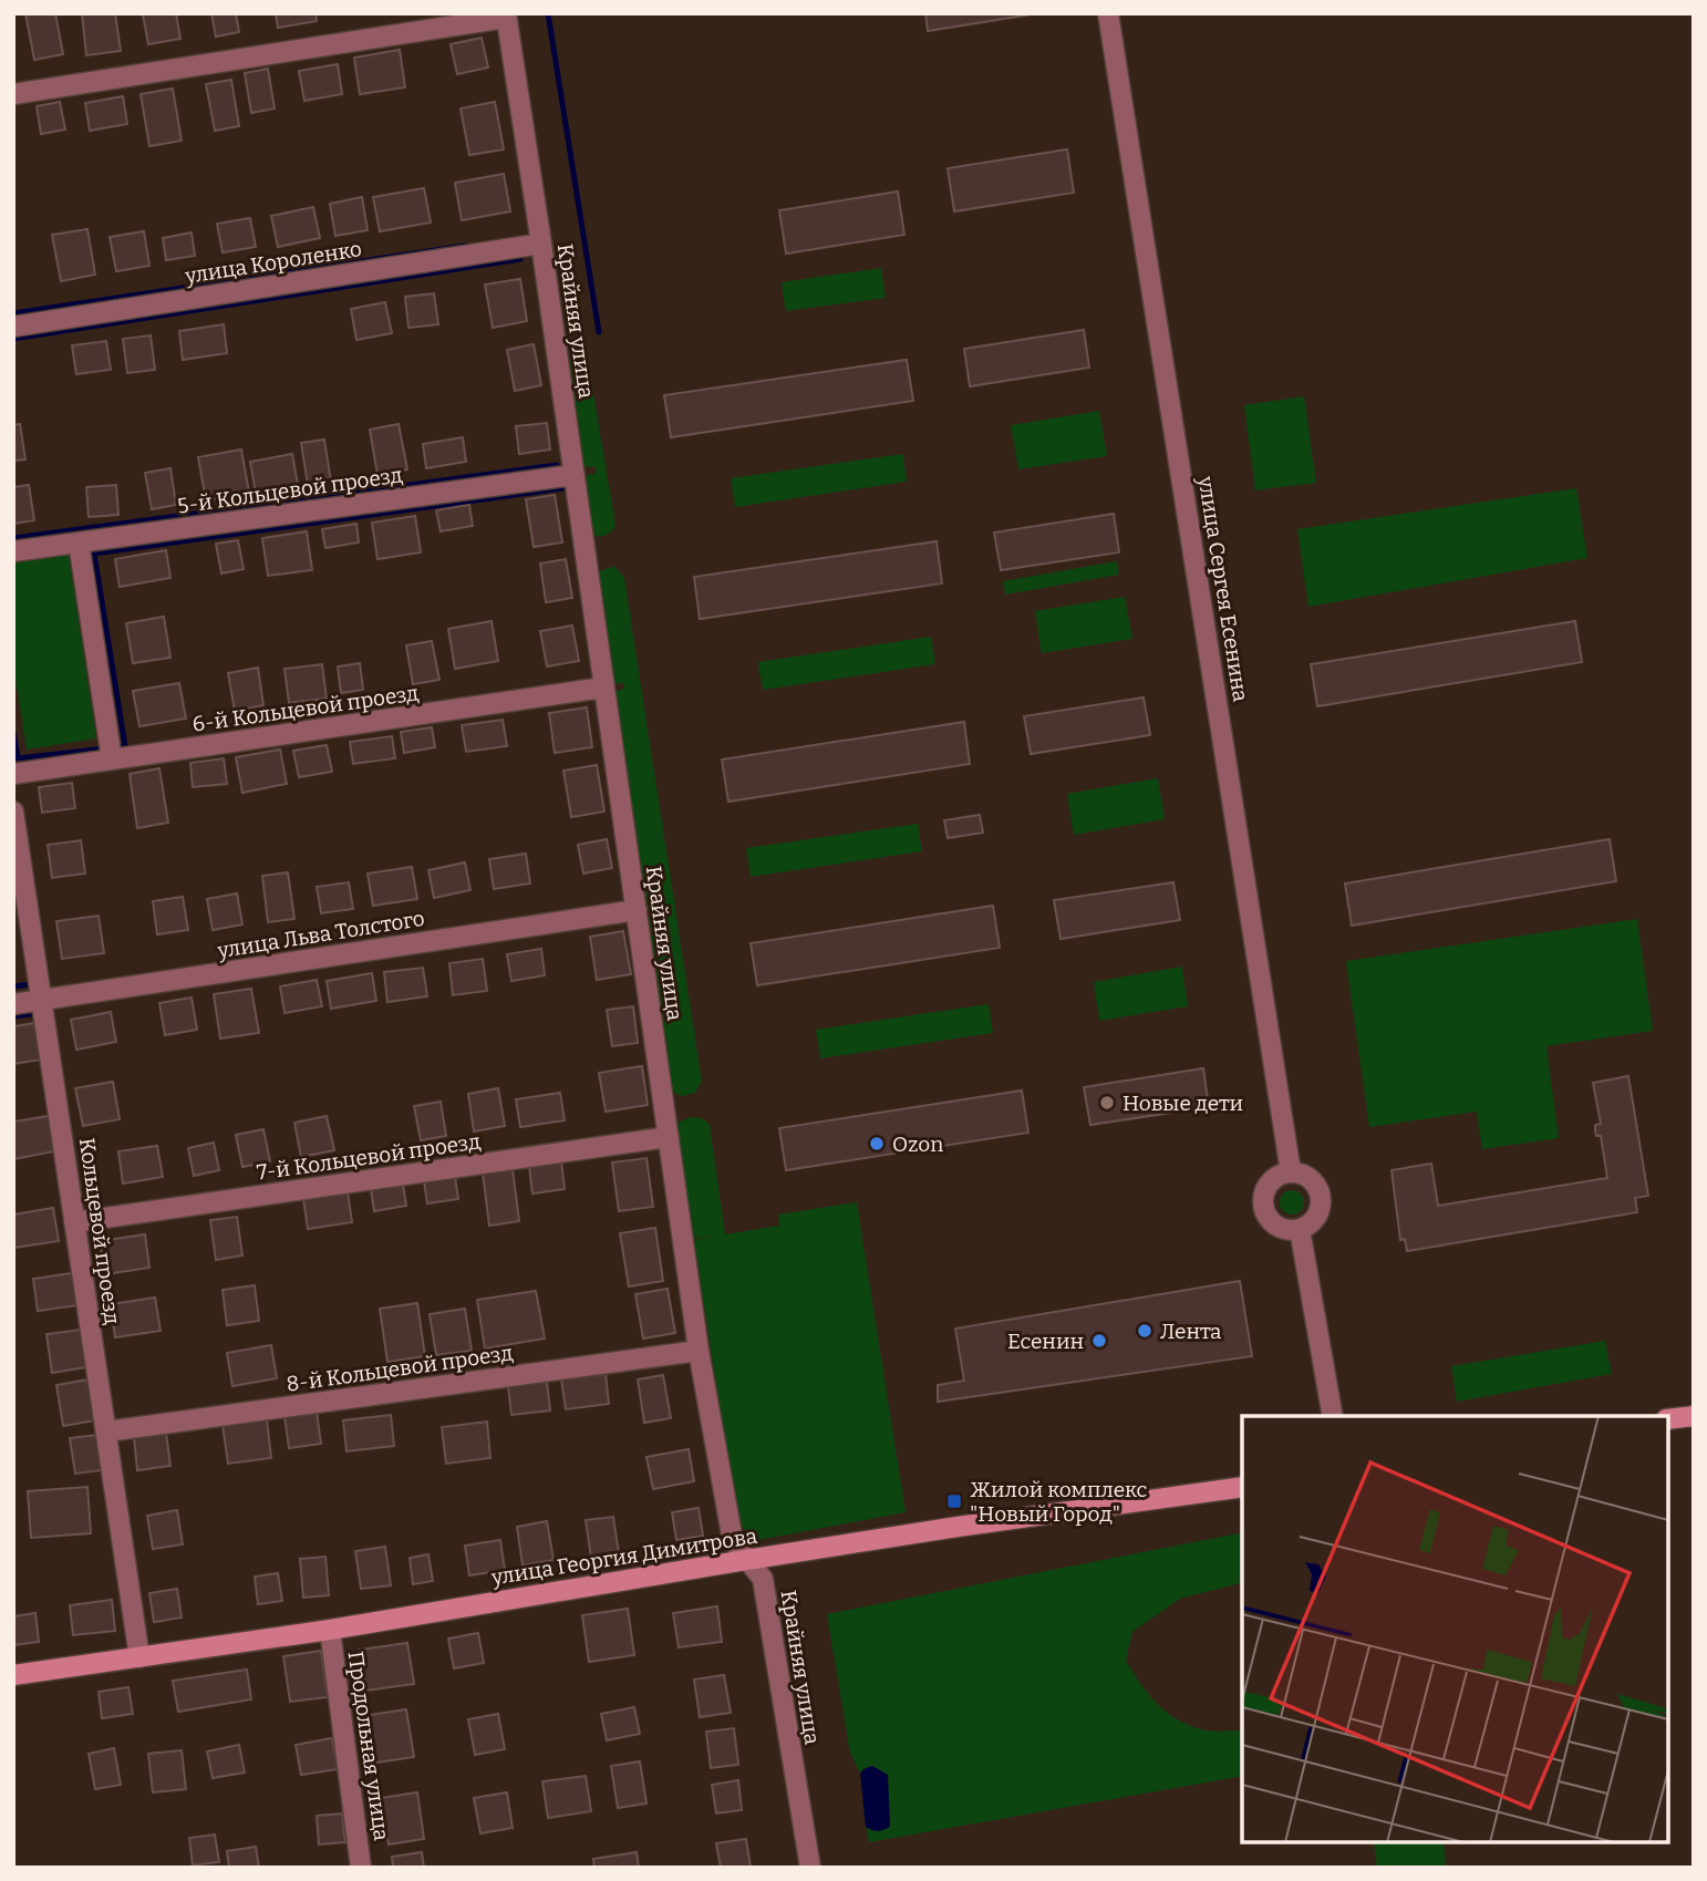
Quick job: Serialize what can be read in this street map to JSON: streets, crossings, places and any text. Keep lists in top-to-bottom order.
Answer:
{
  "streets": {
    "street": [
      "улица Короленко",
      "Крайняя улица",
      "5-й Кольцевой проезд",
      "улица Сергея Есенина",
      "6-й Кольцевой проезд",
      "улица Льва Толстого",
      "7-й Кольцевой проезд",
      "Кольцевой проезд",
      "8-й Кольцевой проезд",
      "улица Георгия Димитрова",
      "Продольная улица"
    ]
  },
  "crossings": [
    ["улица Короленко", "Крайняя улица"],
    ["Крайняя улица", "5-й Кольцевой проезд"],
    ["Крайняя улица", "6-й Кольцевой проезд"],
    ["Крайняя улица", "улица Льва Толстого"],
    ["Крайняя улица", "7-й Кольцевой проезд"],
    ["Крайняя улица", "8-й Кольцевой проезд"],
    ["Крайняя улица", "улица Георгия Димитрова"],
    ["улица Льва Толстого", "Кольцевой проезд"],
    ["7-й Кольцевой проезд", "Кольцевой проезд"],
    ["Кольцевой проезд", "8-й Кольцевой проезд"],
    ["Кольцевой проезд", "улица Георгия Димитрова"],
    ["улица Георгия Димитрова", "Продольная улица"]
  ],
  "places": {
    "other": [
      "Новые дети",
      "Ozon",
      "Лента",
      "Есенин"
    ],
    "transit": ["Жилой комплекс \"Новый Город\""]
  }
}
